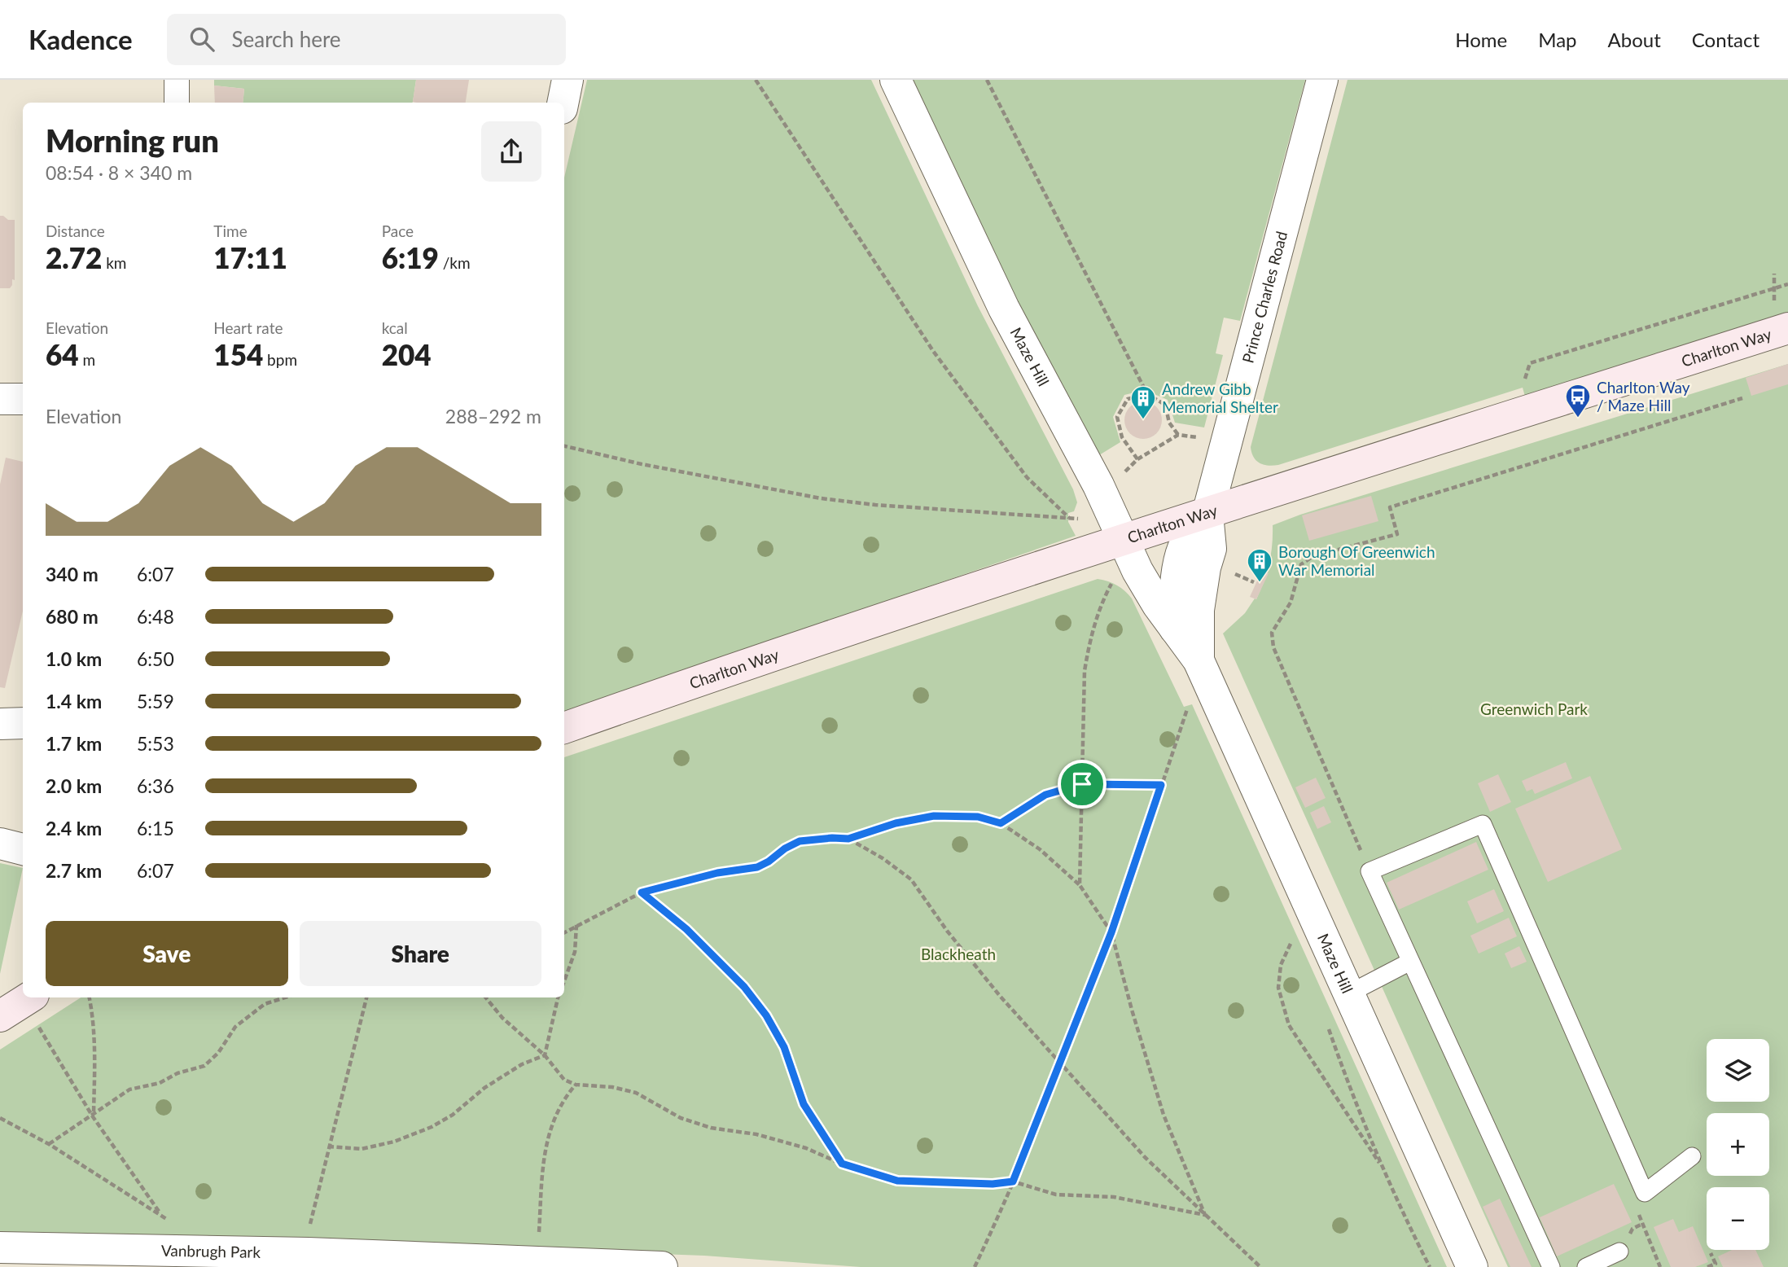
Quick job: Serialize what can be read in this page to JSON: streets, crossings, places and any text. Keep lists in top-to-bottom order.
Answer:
{
  "streets": {
    "main road": ["Charlton Way"],
    "street": ["Prince Charles Road", "Maze Hill", "Vanbrugh Park"]
  },
  "crossings": [
    ["Prince Charles Road", "Charlton Way"],
    ["Prince Charles Road", "Maze Hill"],
    ["Charlton Way", "Maze Hill"]
  ],
  "parks": ["Greenwich Park", "Blackheath"],
  "places": {
    "bus stop": ["Charlton Way / Maze Hill"],
    "building": ["Andrew Gibb Memorial Shelter", "Borough Of Greenwich War Memorial"]
  },
  "page": {
    "header": "Kadence",
    "search": "Search here",
    "nav": [
      "Home",
      "Map",
      "About",
      "Contact"
    ],
    "heading": ["Morning run", "08:54 · 8 × 340 m"],
    "stats": [
      ["Distance", "2.72 km"],
      ["Time", "17:11"],
      ["Pace", "6:19 /km"],
      ["Elevation", "64 m"],
      ["Heart rate", "154 bpm"],
      ["kcal", "204"]
    ],
    "chart": ["Elevation", "288–292 m"],
    "list": [
      {
        "name": "340 m",
        "note": "6:07"
      },
      {
        "name": "680 m",
        "note": "6:48"
      },
      {
        "name": "1.0 km",
        "note": "6:50"
      },
      {
        "name": "1.4 km",
        "note": "5:59"
      },
      {
        "name": "1.7 km",
        "note": "5:53"
      },
      {
        "name": "2.0 km",
        "note": "6:36"
      },
      {
        "name": "2.4 km",
        "note": "6:15"
      },
      {
        "name": "2.7 km",
        "note": "6:07"
      }
    ],
    "buttons": ["Save", "Share"],
    "map_buttons": ["+", "−"]
  }
}
